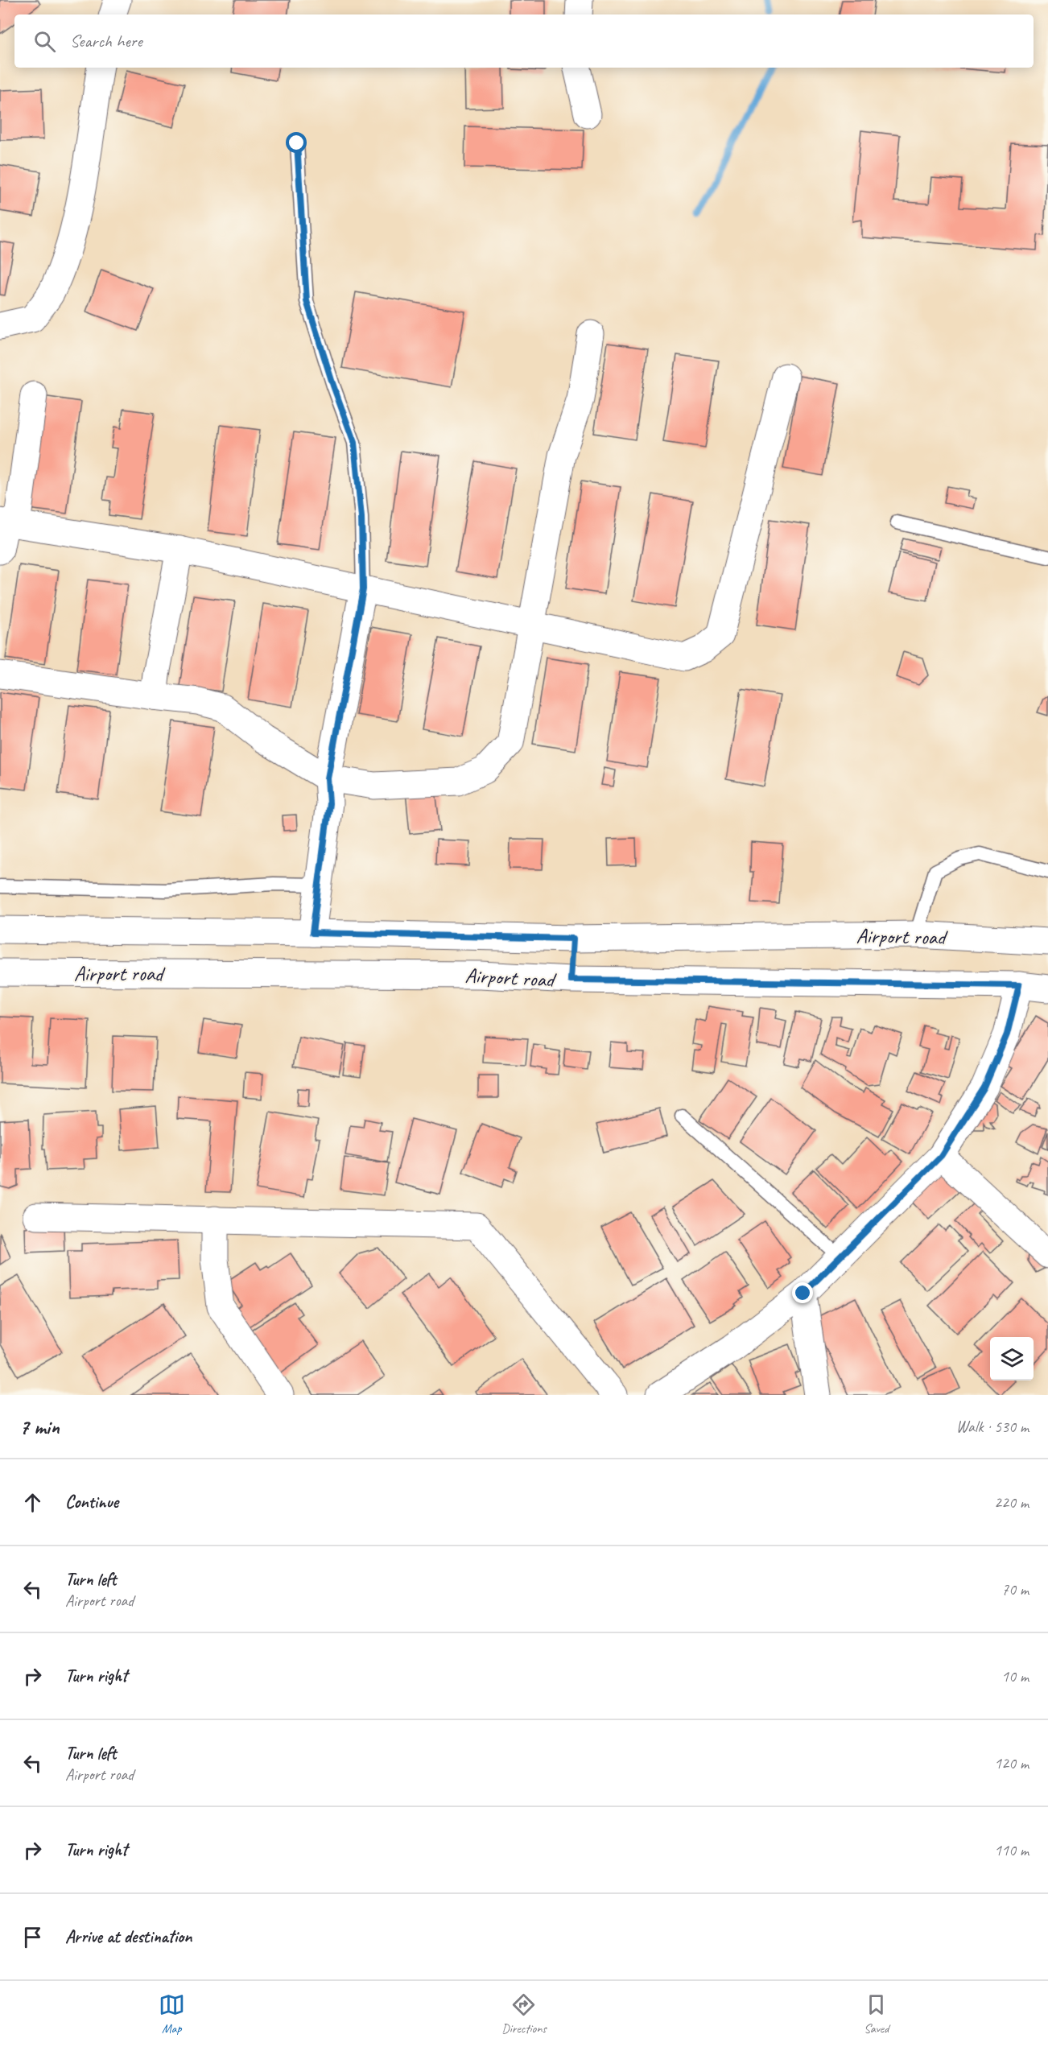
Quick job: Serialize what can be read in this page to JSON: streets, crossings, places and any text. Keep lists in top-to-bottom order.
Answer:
{
  "streets": {
    "street": ["Airport road"]
  },
  "page": {
    "search": "Search here",
    "heading": ["7 min", "Walk · 530 m"],
    "list": [
      ["Continue", "220 m"],
      ["Turn left", "Airport road", "70 m"],
      ["Turn right", "10 m"],
      ["Turn left", "Airport road", "120 m"],
      ["Turn right", "110 m"],
      "Arrive at destination"
    ],
    "nav": ["Map", "Directions", "Saved"]
  }
}
